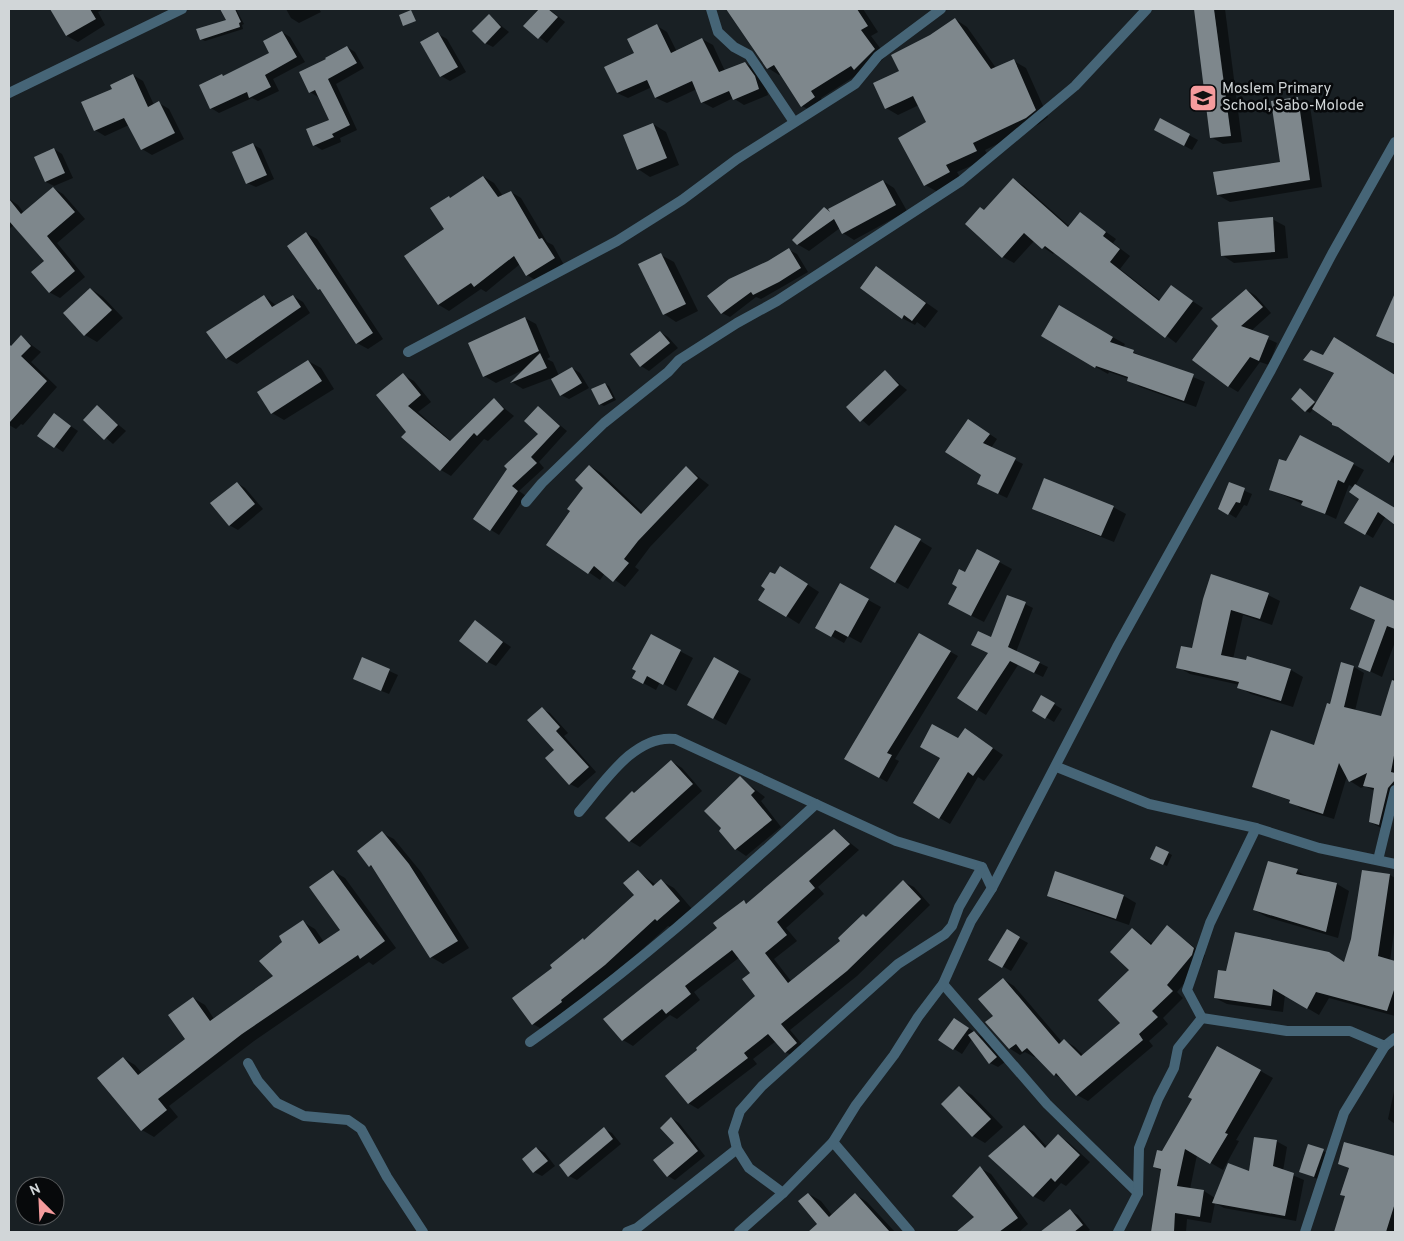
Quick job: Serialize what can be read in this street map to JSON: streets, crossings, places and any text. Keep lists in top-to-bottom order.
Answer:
{
  "places": {
    "school or university": ["Moslem Primary School, Sabo-Molode"]
  },
  "north": "top left"
}
